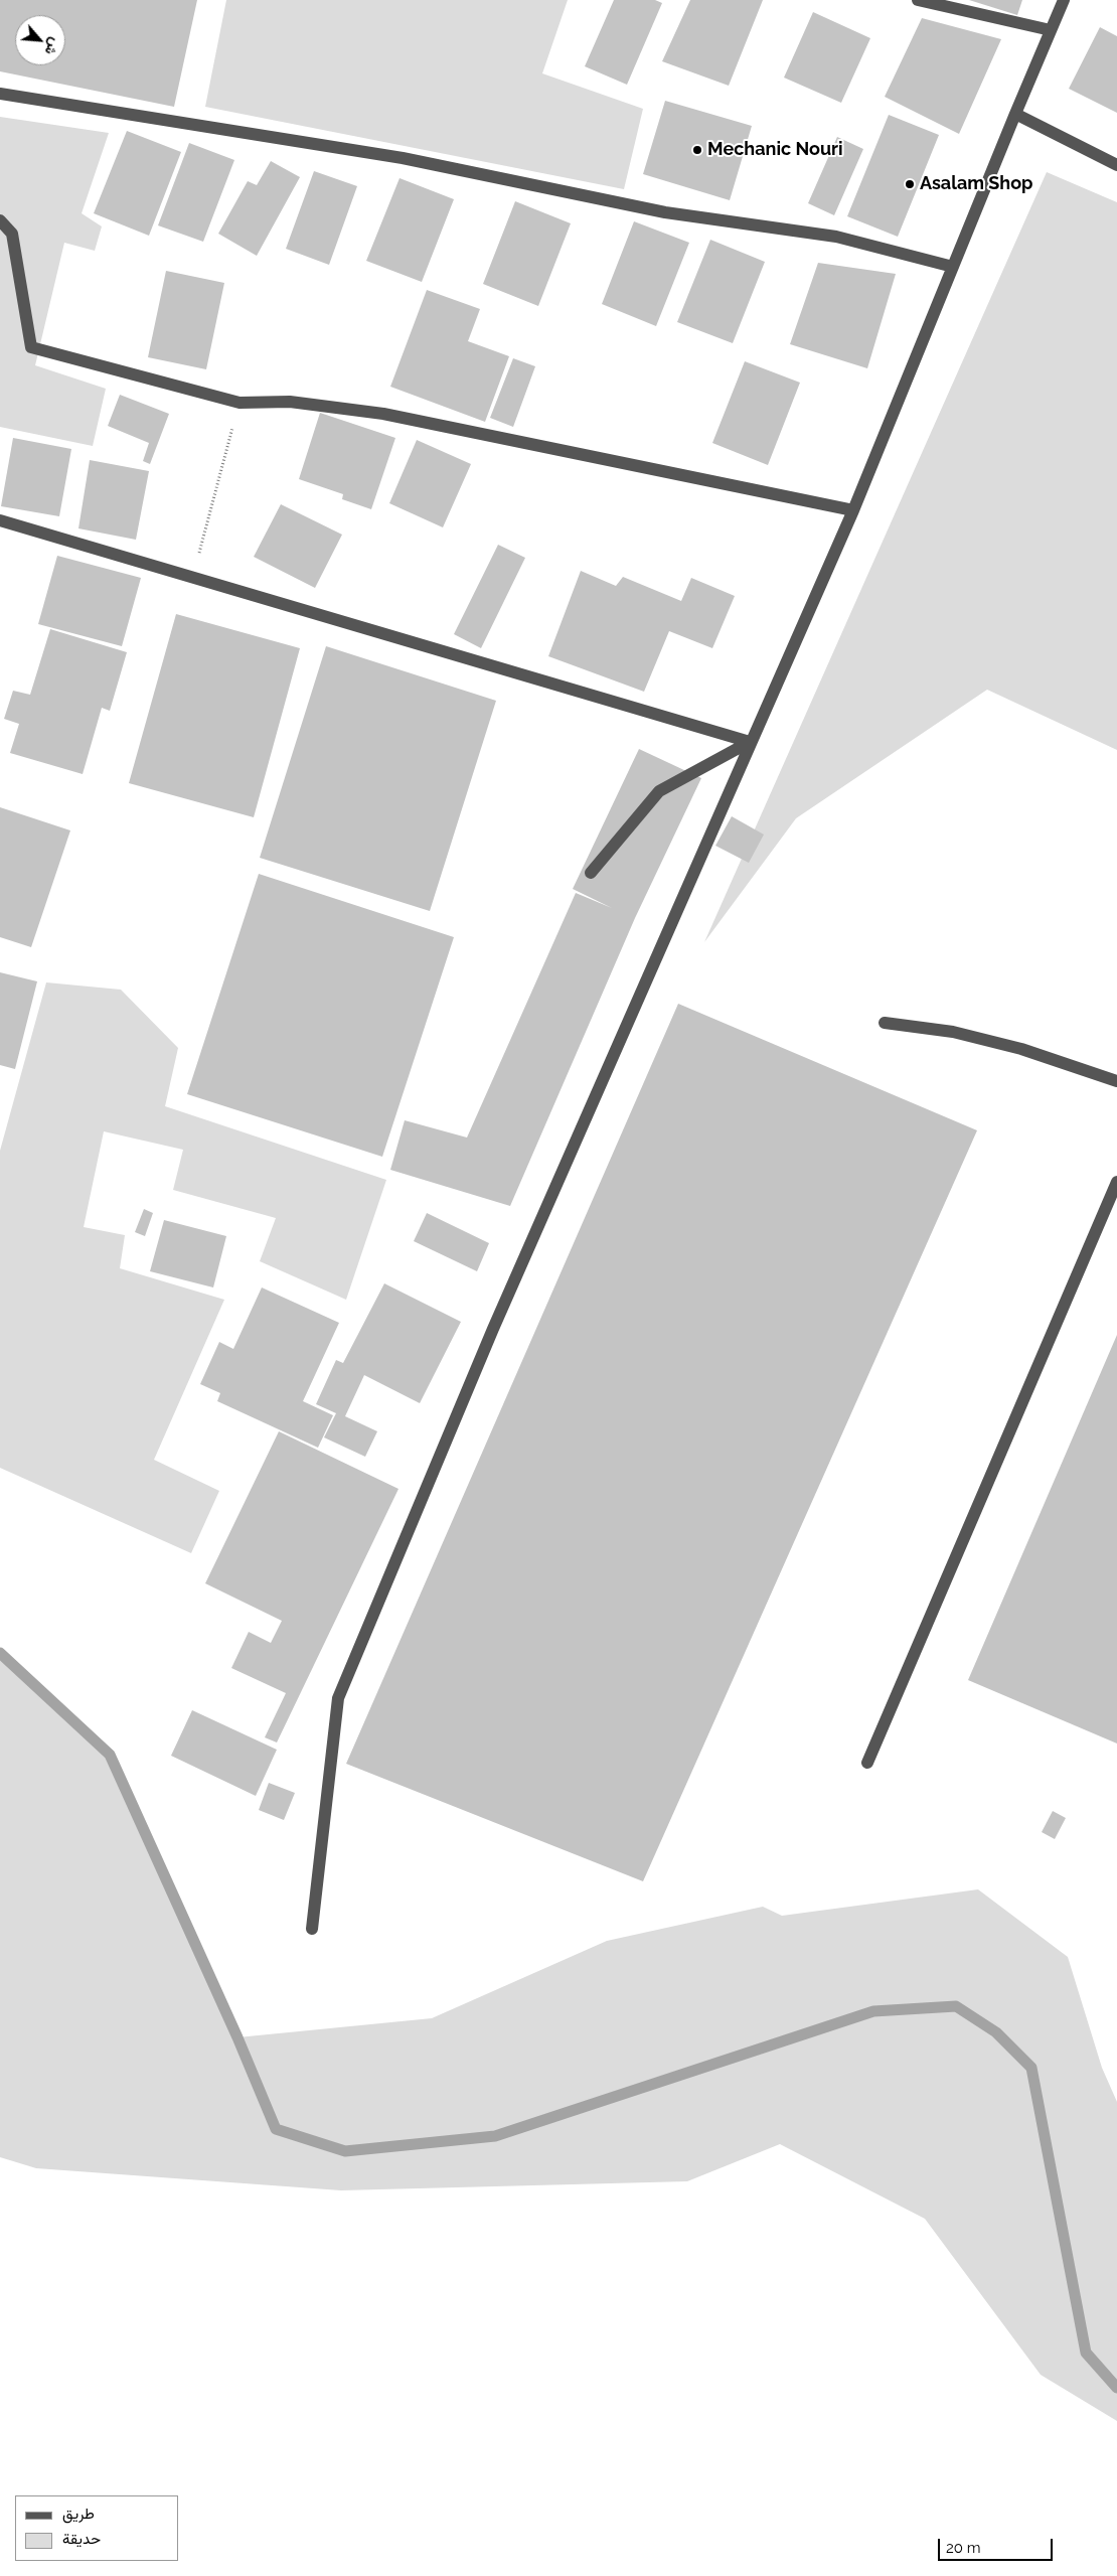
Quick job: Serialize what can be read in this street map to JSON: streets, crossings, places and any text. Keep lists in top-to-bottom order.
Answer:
{
  "places": ["Mechanic Nouri", "Asalam Shop"],
  "legend": ["طريق", "حديقة"],
  "scale_bar": "20 m",
  "north": "bottom right"
}
